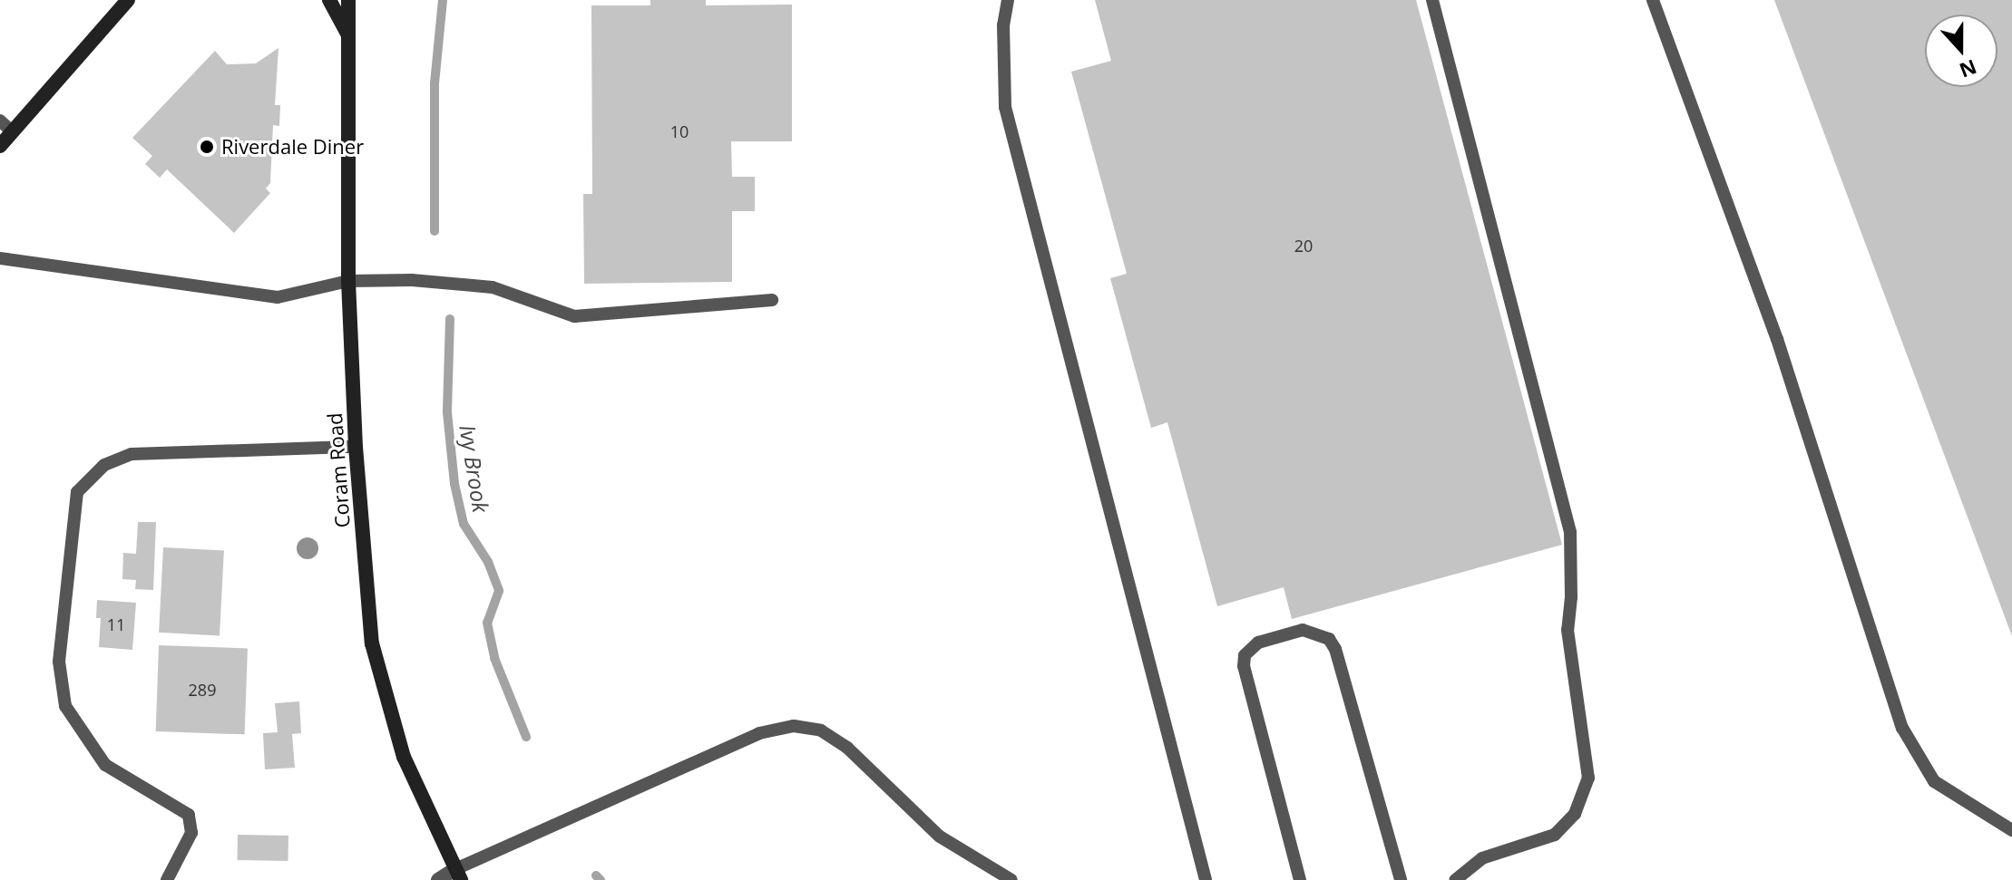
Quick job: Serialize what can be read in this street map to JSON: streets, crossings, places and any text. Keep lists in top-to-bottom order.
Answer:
{
  "streets": {
    "main road": ["Coram Road"]
  },
  "water": ["Ivy Brook"],
  "places": ["Riverdale Diner"],
  "house_numbers": [
    "10",
    "20",
    "11",
    "289"
  ],
  "north": "bottom"
}
